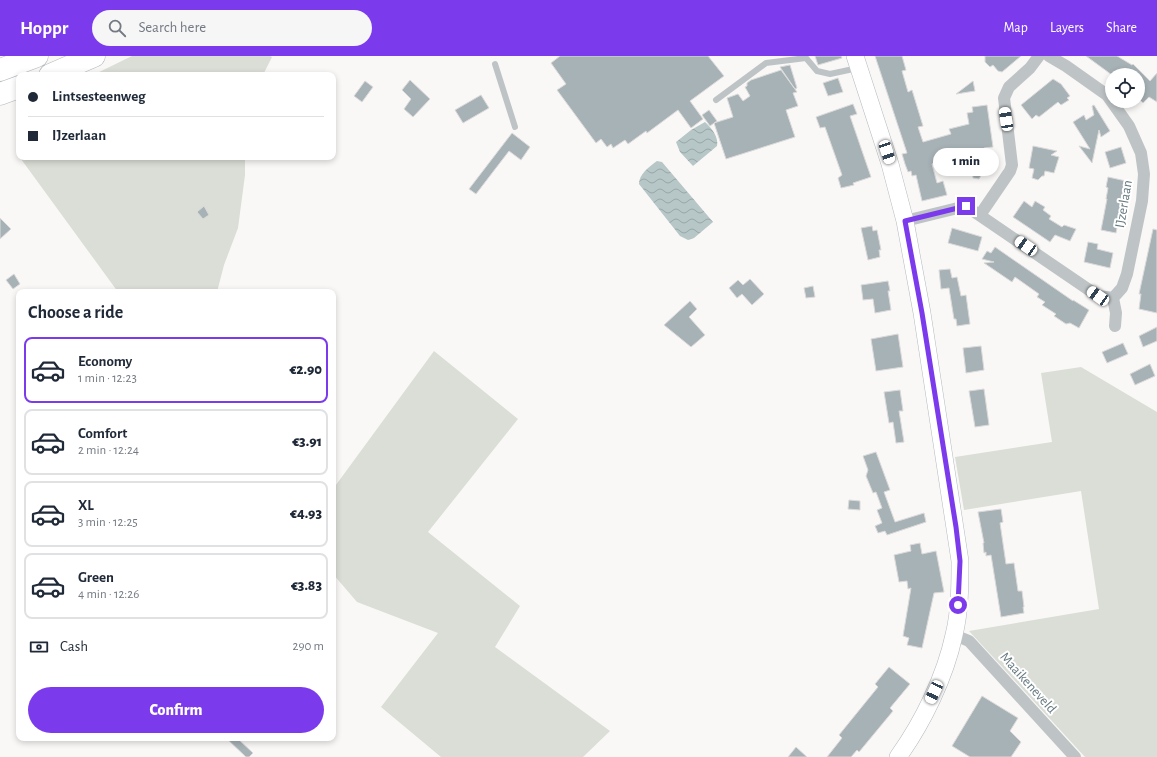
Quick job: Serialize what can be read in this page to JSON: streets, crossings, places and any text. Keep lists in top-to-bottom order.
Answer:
{
  "streets": {
    "street": ["IJzerlaan", "Maaikeneveld"]
  },
  "page": {
    "header": "Hoppr",
    "search": "Search here",
    "nav": ["Map", "Layers", "Share"],
    "banner": ["Lintsesteenweg", "IJzerlaan"],
    "bubble": "1 min",
    "heading": "Choose a ride",
    "list": [
      {
        "name": "Economy",
        "note": "1 min · 12:23",
        "value": "€2.90"
      },
      {
        "name": "Comfort",
        "note": "2 min · 12:24",
        "value": "€3.91"
      },
      {
        "name": "XL",
        "note": "3 min · 12:25",
        "value": "€4.93"
      },
      {
        "name": "Green",
        "note": "4 min · 12:26",
        "value": "€3.83"
      }
    ],
    "pay": ["Cash", "290 m"],
    "buttons": "Confirm"
  }
}
